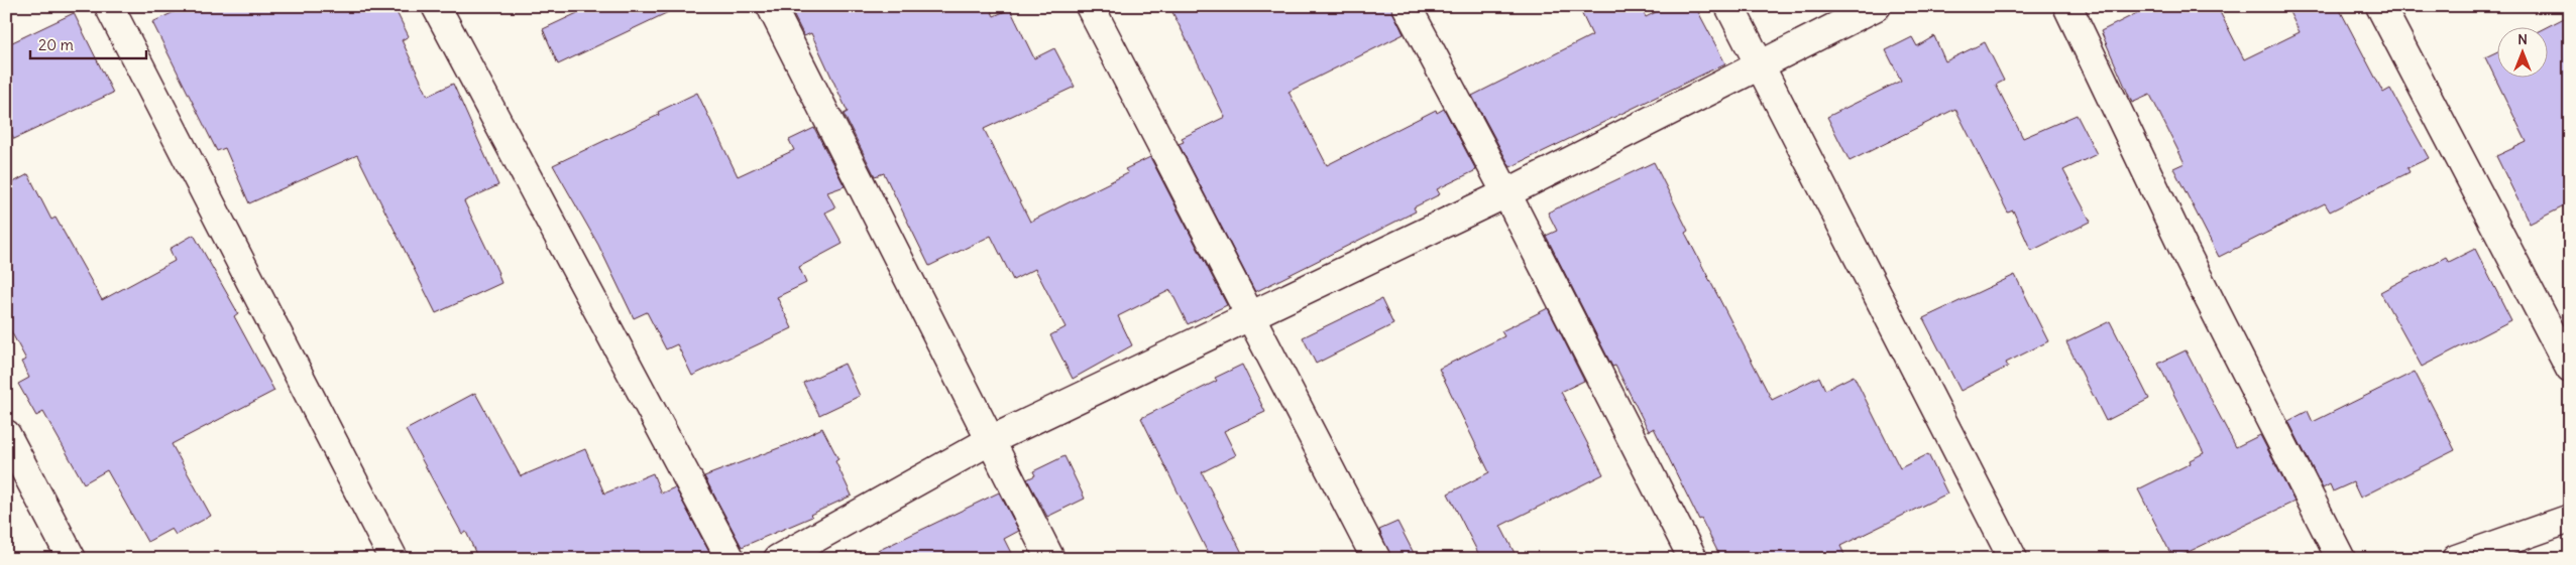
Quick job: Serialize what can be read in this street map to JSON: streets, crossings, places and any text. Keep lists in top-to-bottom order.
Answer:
{
  "scale_bar": "20 m",
  "north": "top"
}
